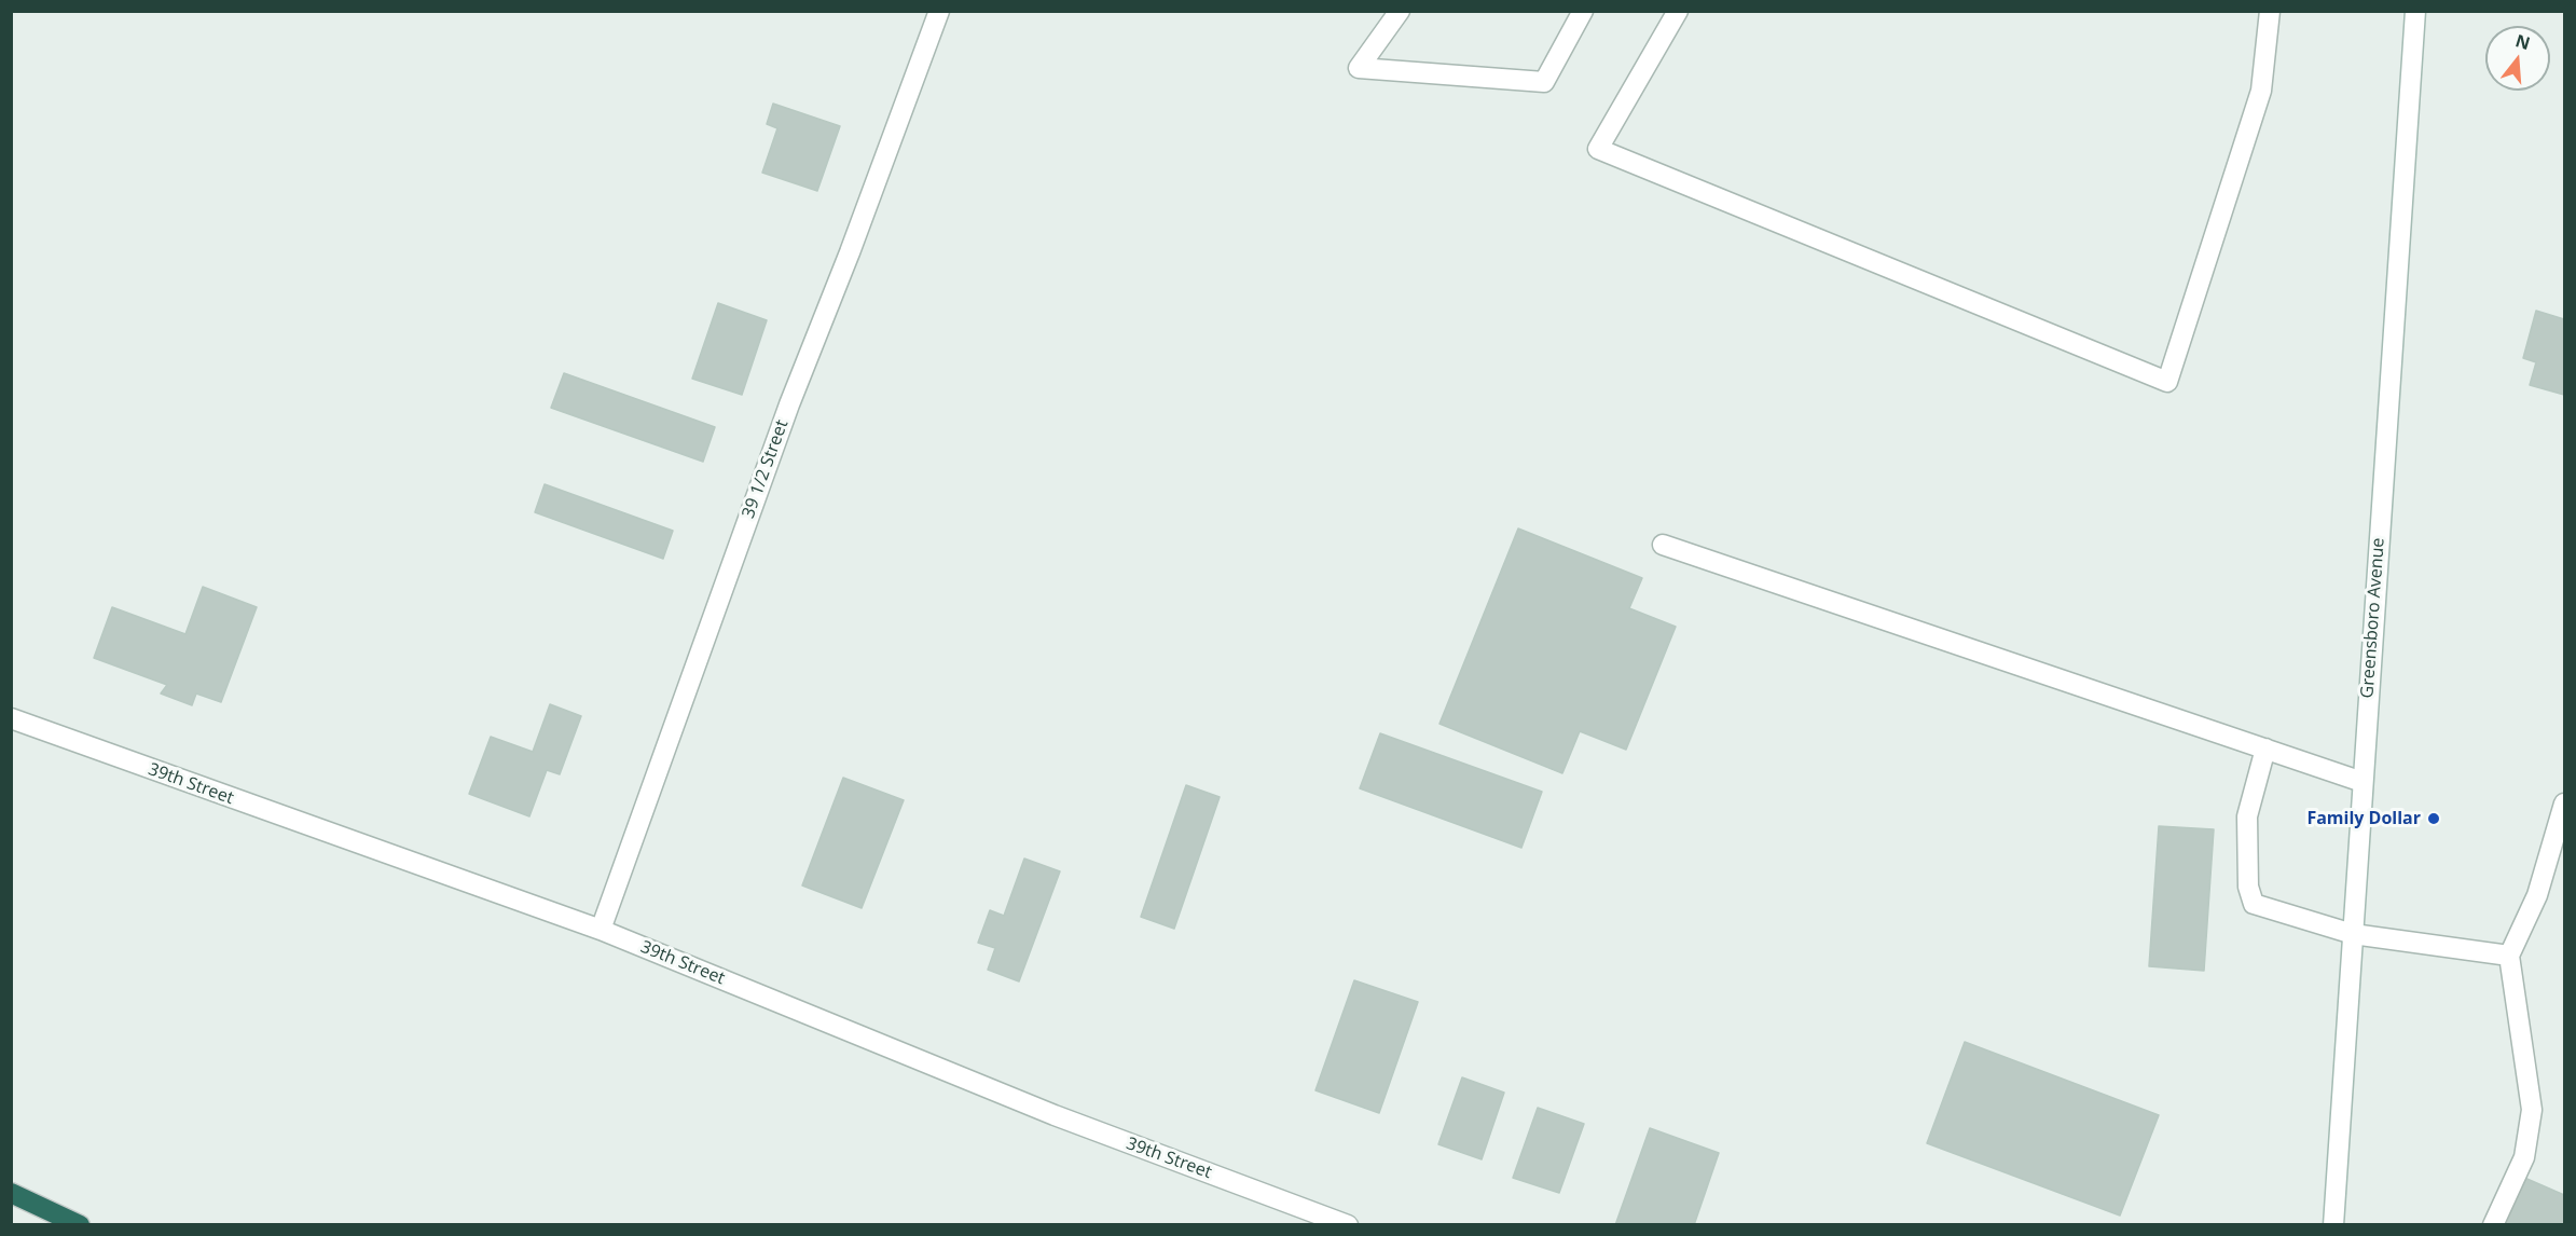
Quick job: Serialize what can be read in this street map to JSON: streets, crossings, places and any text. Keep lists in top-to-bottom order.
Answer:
{
  "streets": {
    "street": ["39 1/2 Street", "Greensboro Avenue", "39th Street"]
  },
  "crossings": [
    ["39 1/2 Street", "39th Street"]
  ],
  "places": ["Family Dollar"],
  "north": "top"
}
